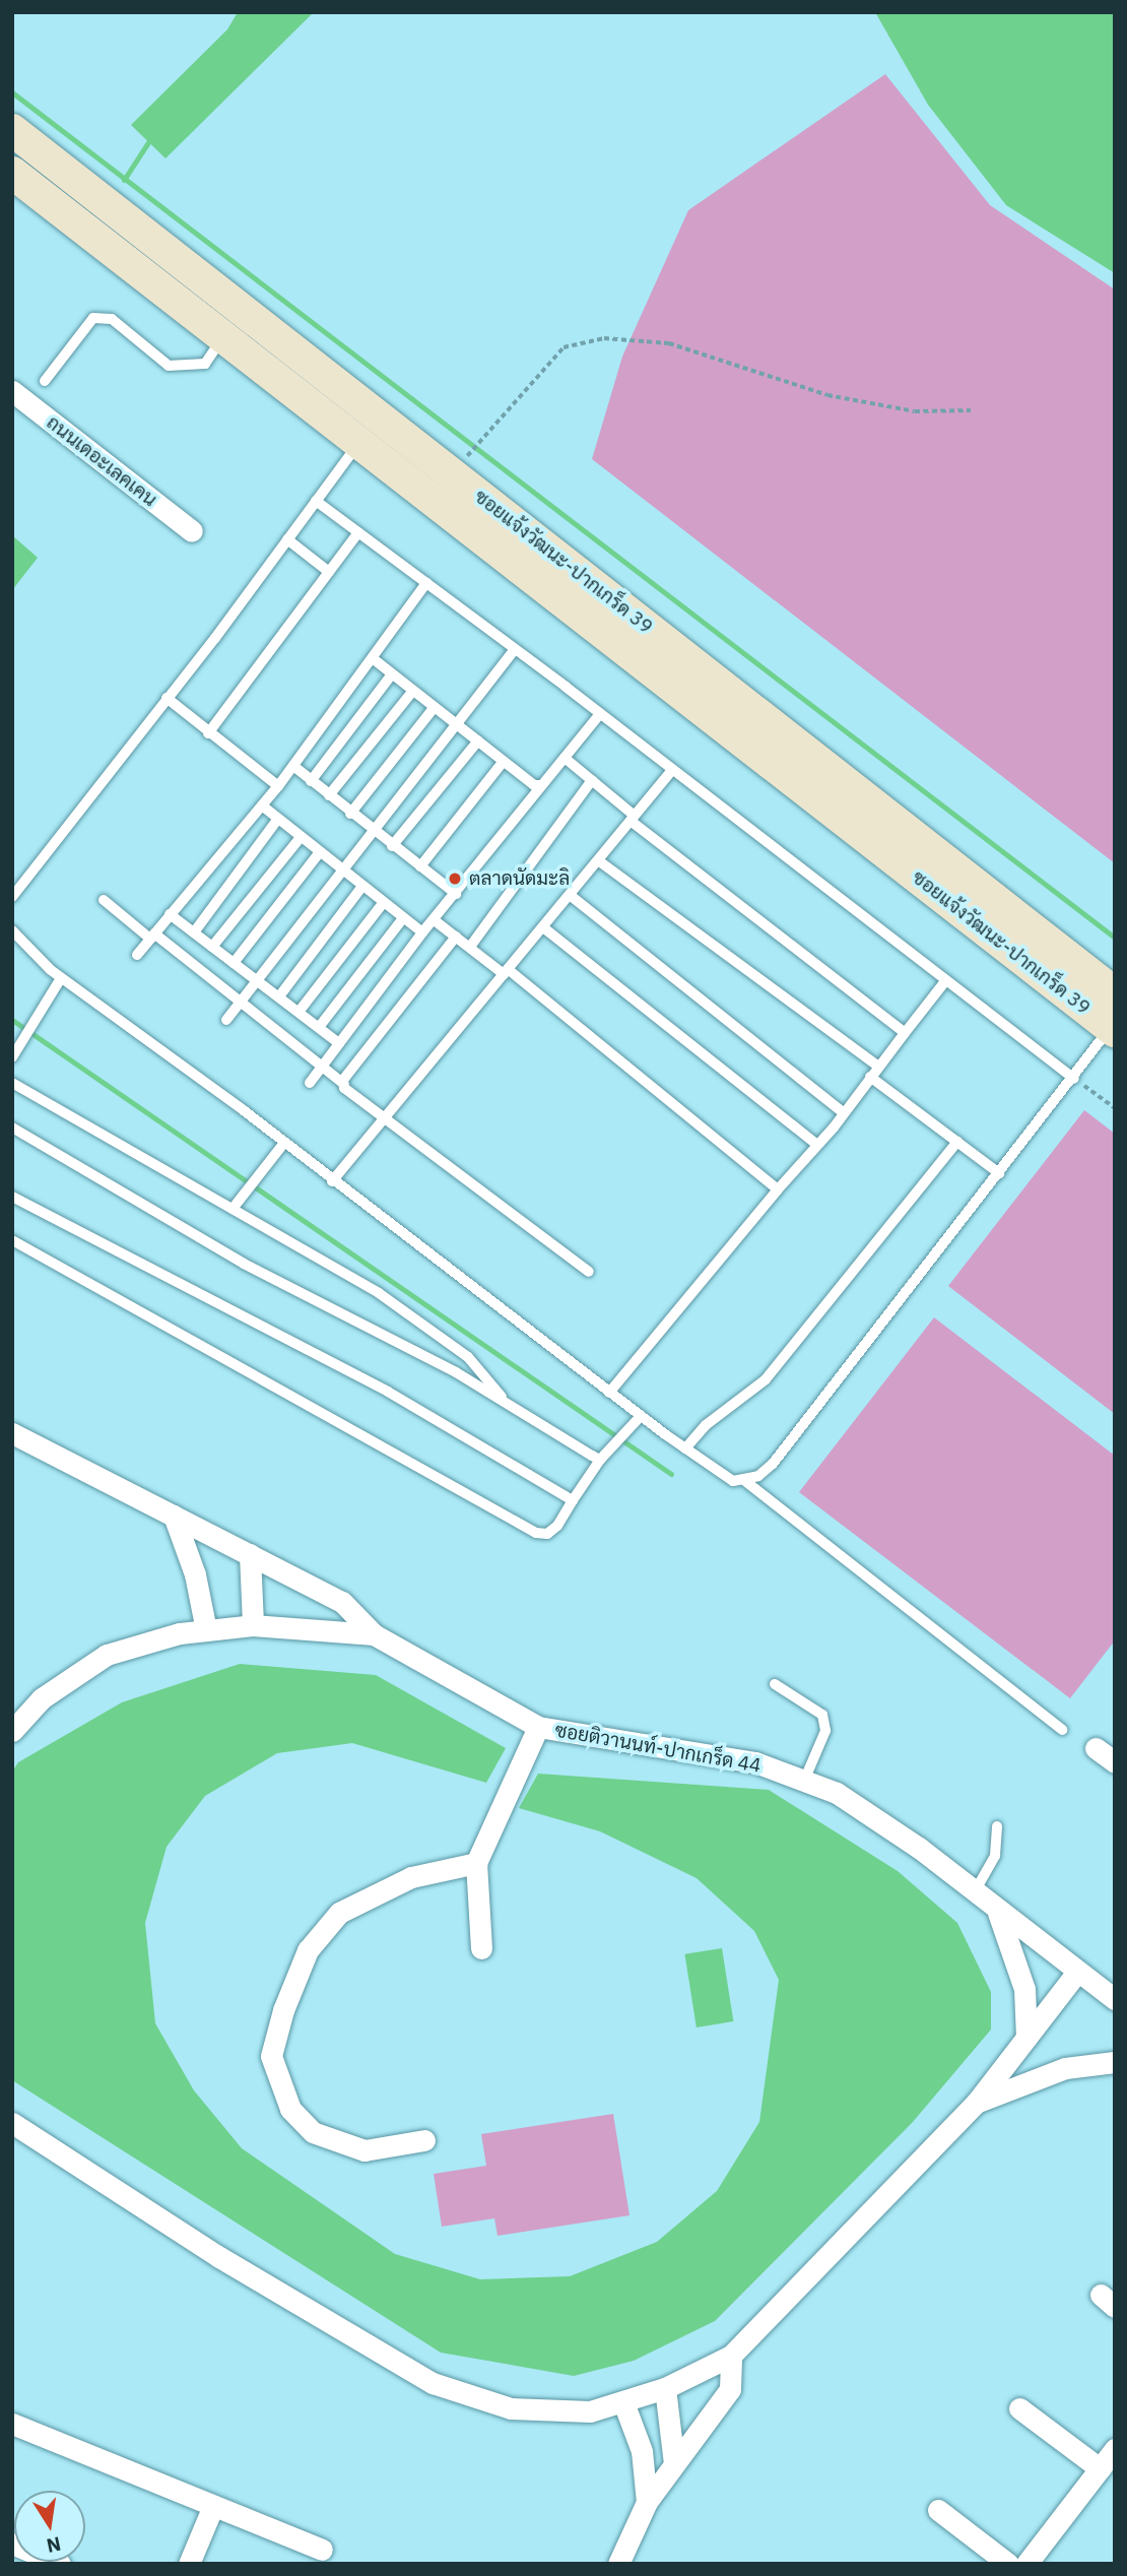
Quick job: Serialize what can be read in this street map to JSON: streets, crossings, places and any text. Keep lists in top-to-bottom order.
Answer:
{
  "streets": {
    "main road": ["ซอยแจ้งวัฒนะ-ปากเกร็ด 39"],
    "street": ["ถนนเดอะเลคเคน", "ซอยติวานนท์-ปากเกร็ด 44"]
  },
  "places": ["ตลาดนัดมะลิ"],
  "north": "bottom"
}
